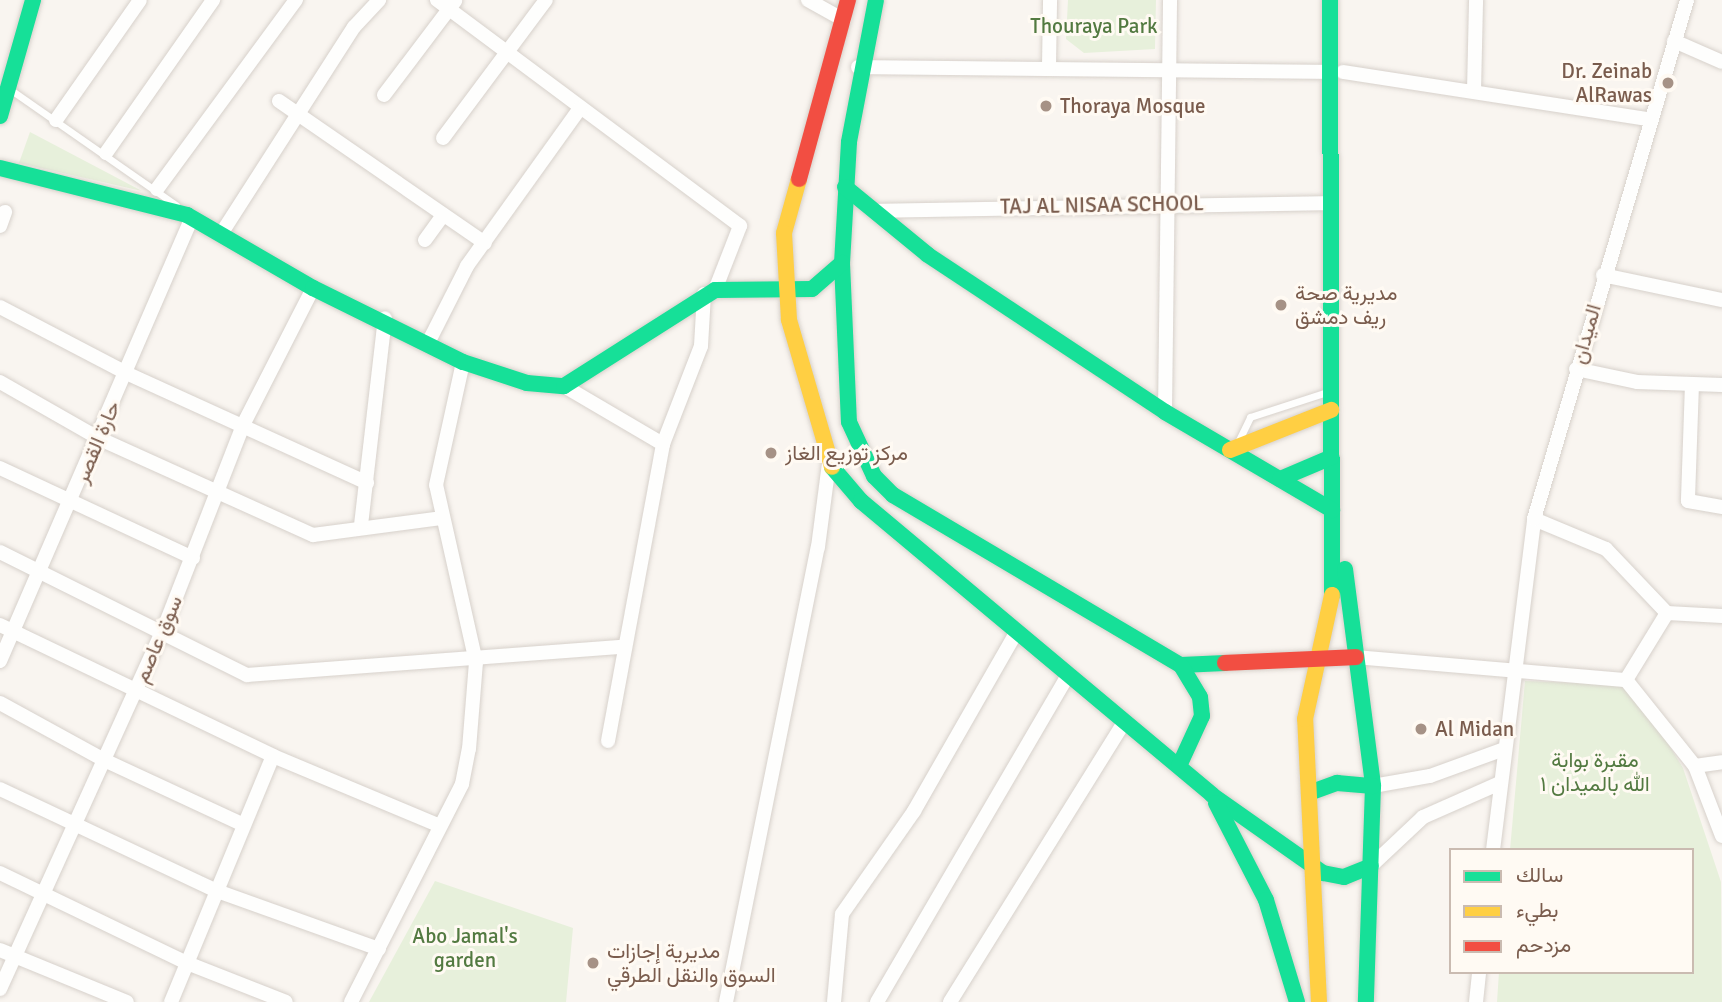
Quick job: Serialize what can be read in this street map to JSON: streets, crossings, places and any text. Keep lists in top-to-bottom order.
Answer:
{
  "streets": {
    "street": [
      "TAJ AL NISAA SCHOOL",
      "الميدان",
      "حارة القصر",
      "سوق عاصم"
    ]
  },
  "parks": ["Thouraya Park", "مقبرة بوابة الله بالميدان ١", "Abo Jamal's garden"],
  "places": [
    "Dr. Zeinab AlRawas",
    "Thoraya Mosque",
    "مديرية صحة ريف دمشق",
    "مركز توزيع الغاز",
    "Al Midan",
    "مديرية إجازات السوق والنقل الطرقي"
  ],
  "legend": ["سالك", "بطيء", "مزدحم"]
}
